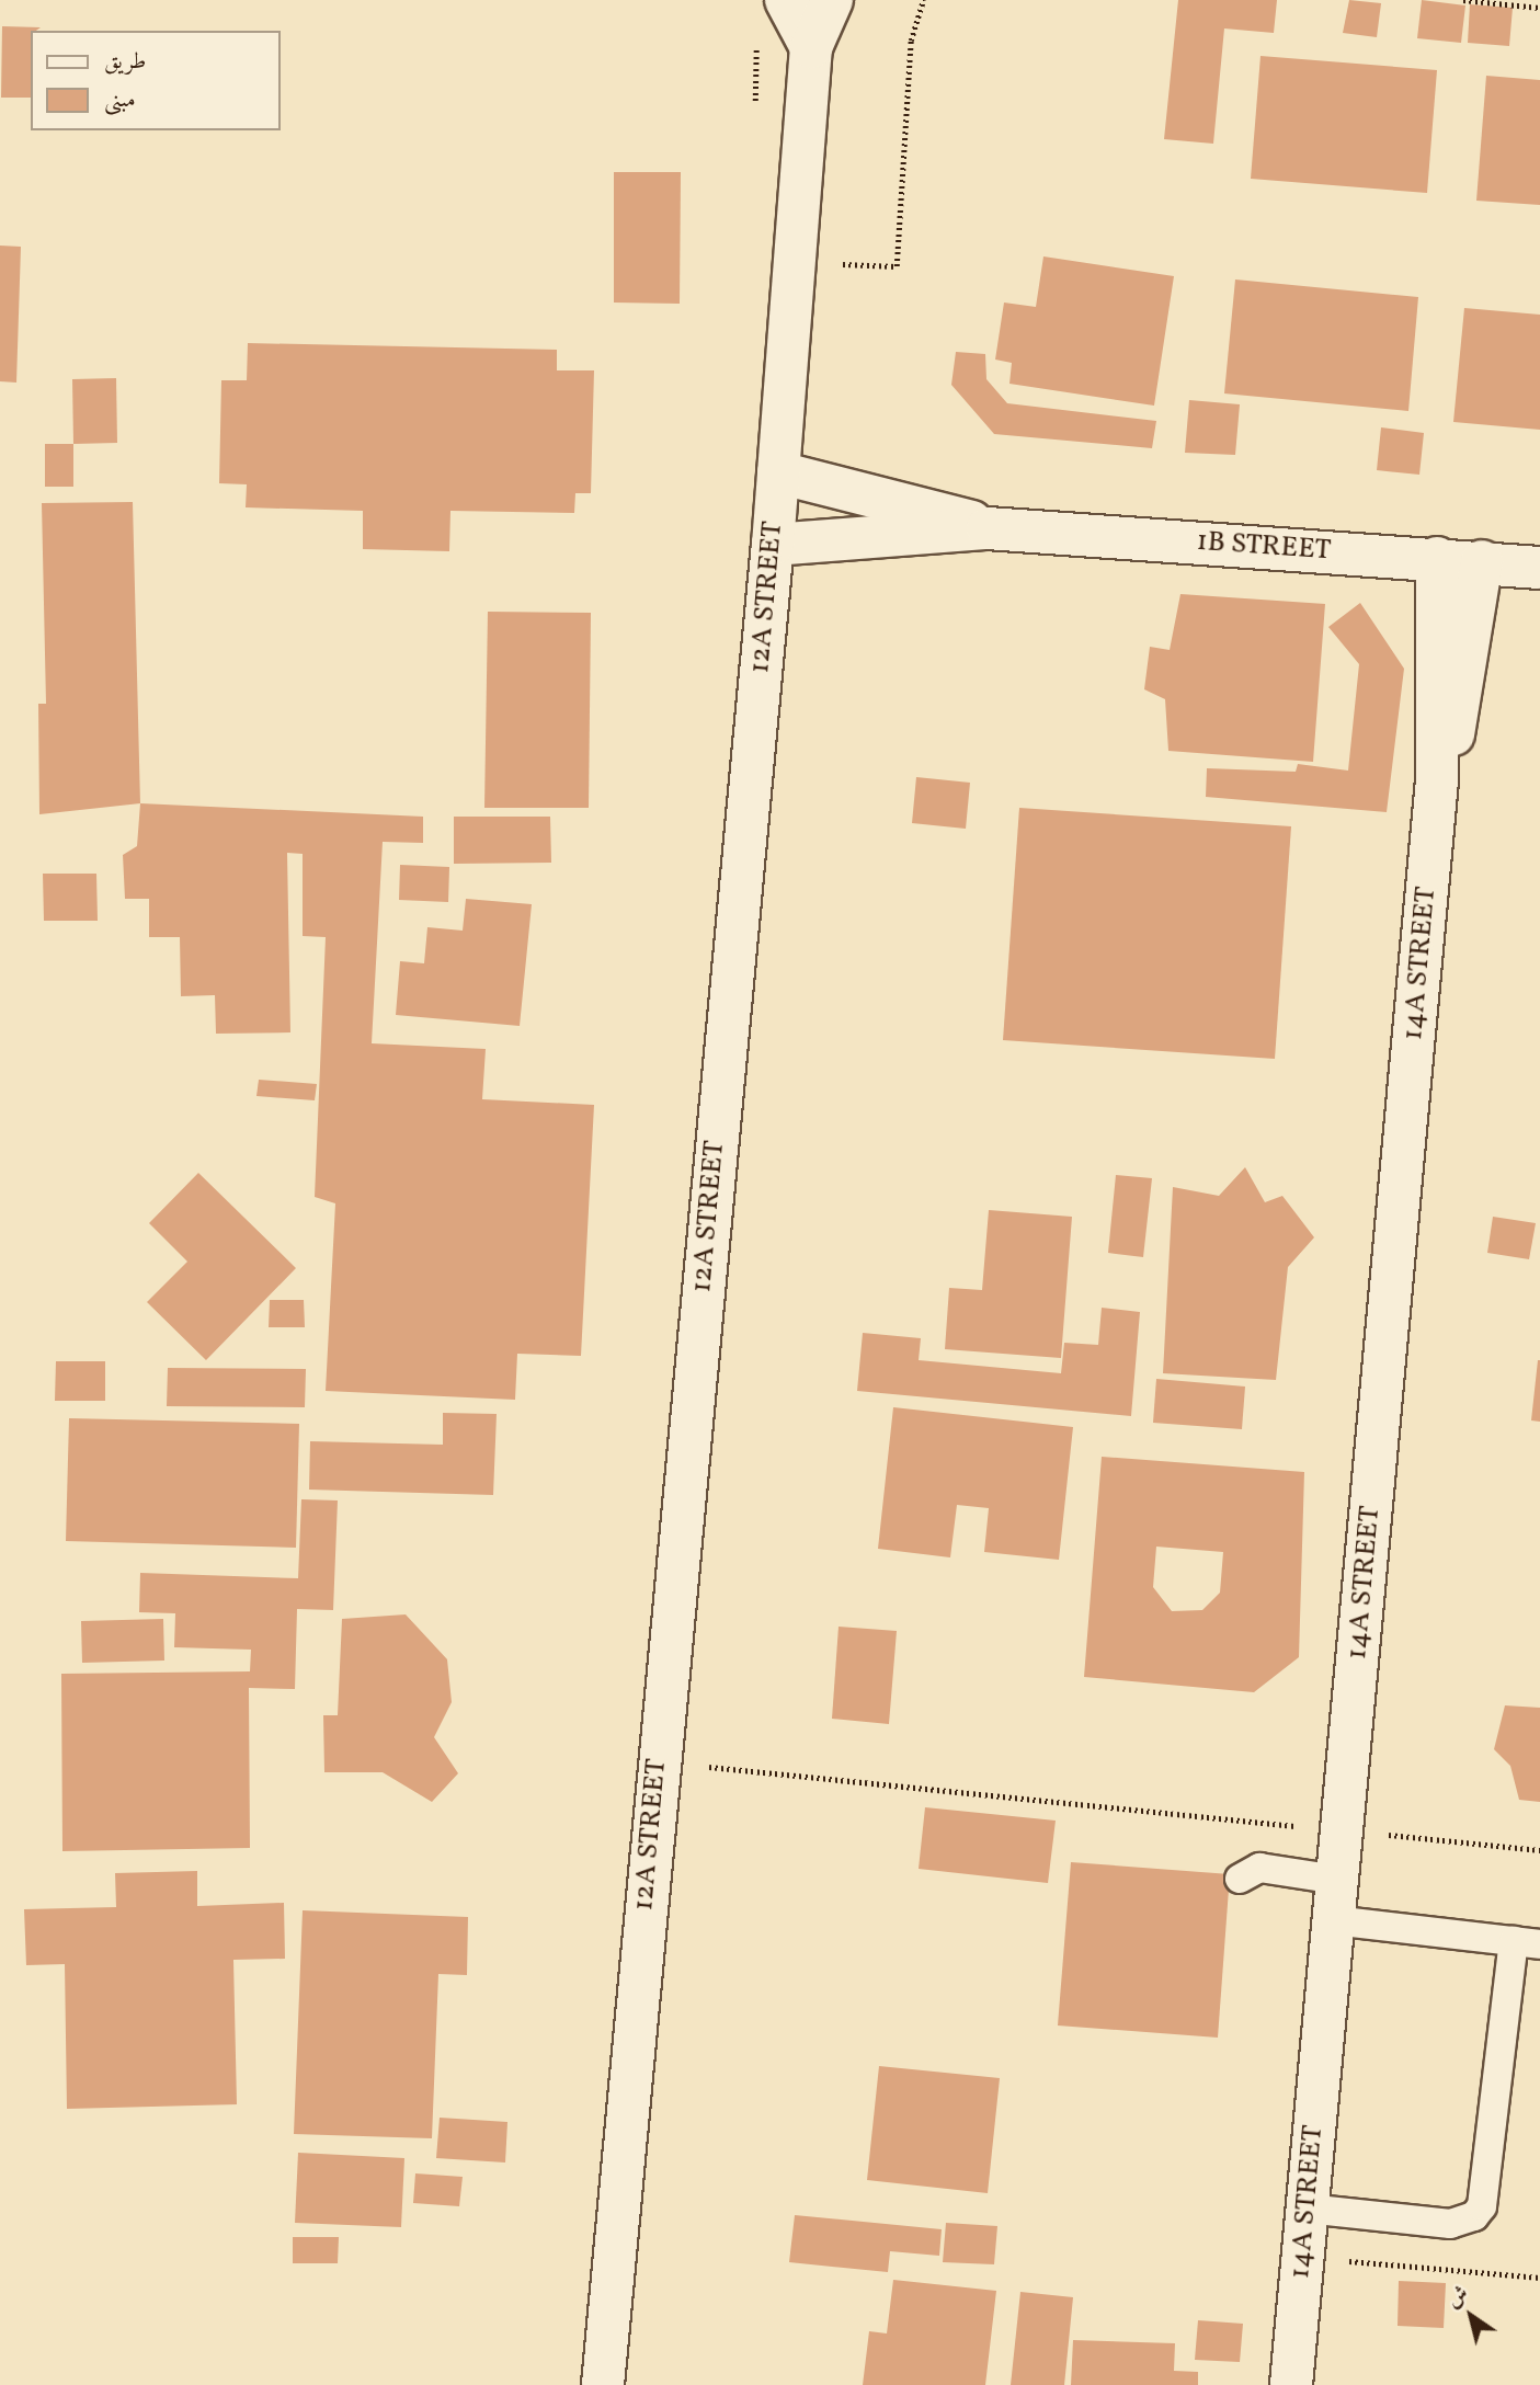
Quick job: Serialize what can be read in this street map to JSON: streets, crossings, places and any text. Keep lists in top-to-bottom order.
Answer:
{
  "streets": {
    "street": ["1B STREET", "12A STREET", "14A STREET"]
  },
  "crossings": [
    ["1B STREET", "12A STREET"],
    ["1B STREET", "14A STREET"]
  ],
  "legend": ["طريق", "مبنى"],
  "north": "top left"
}
